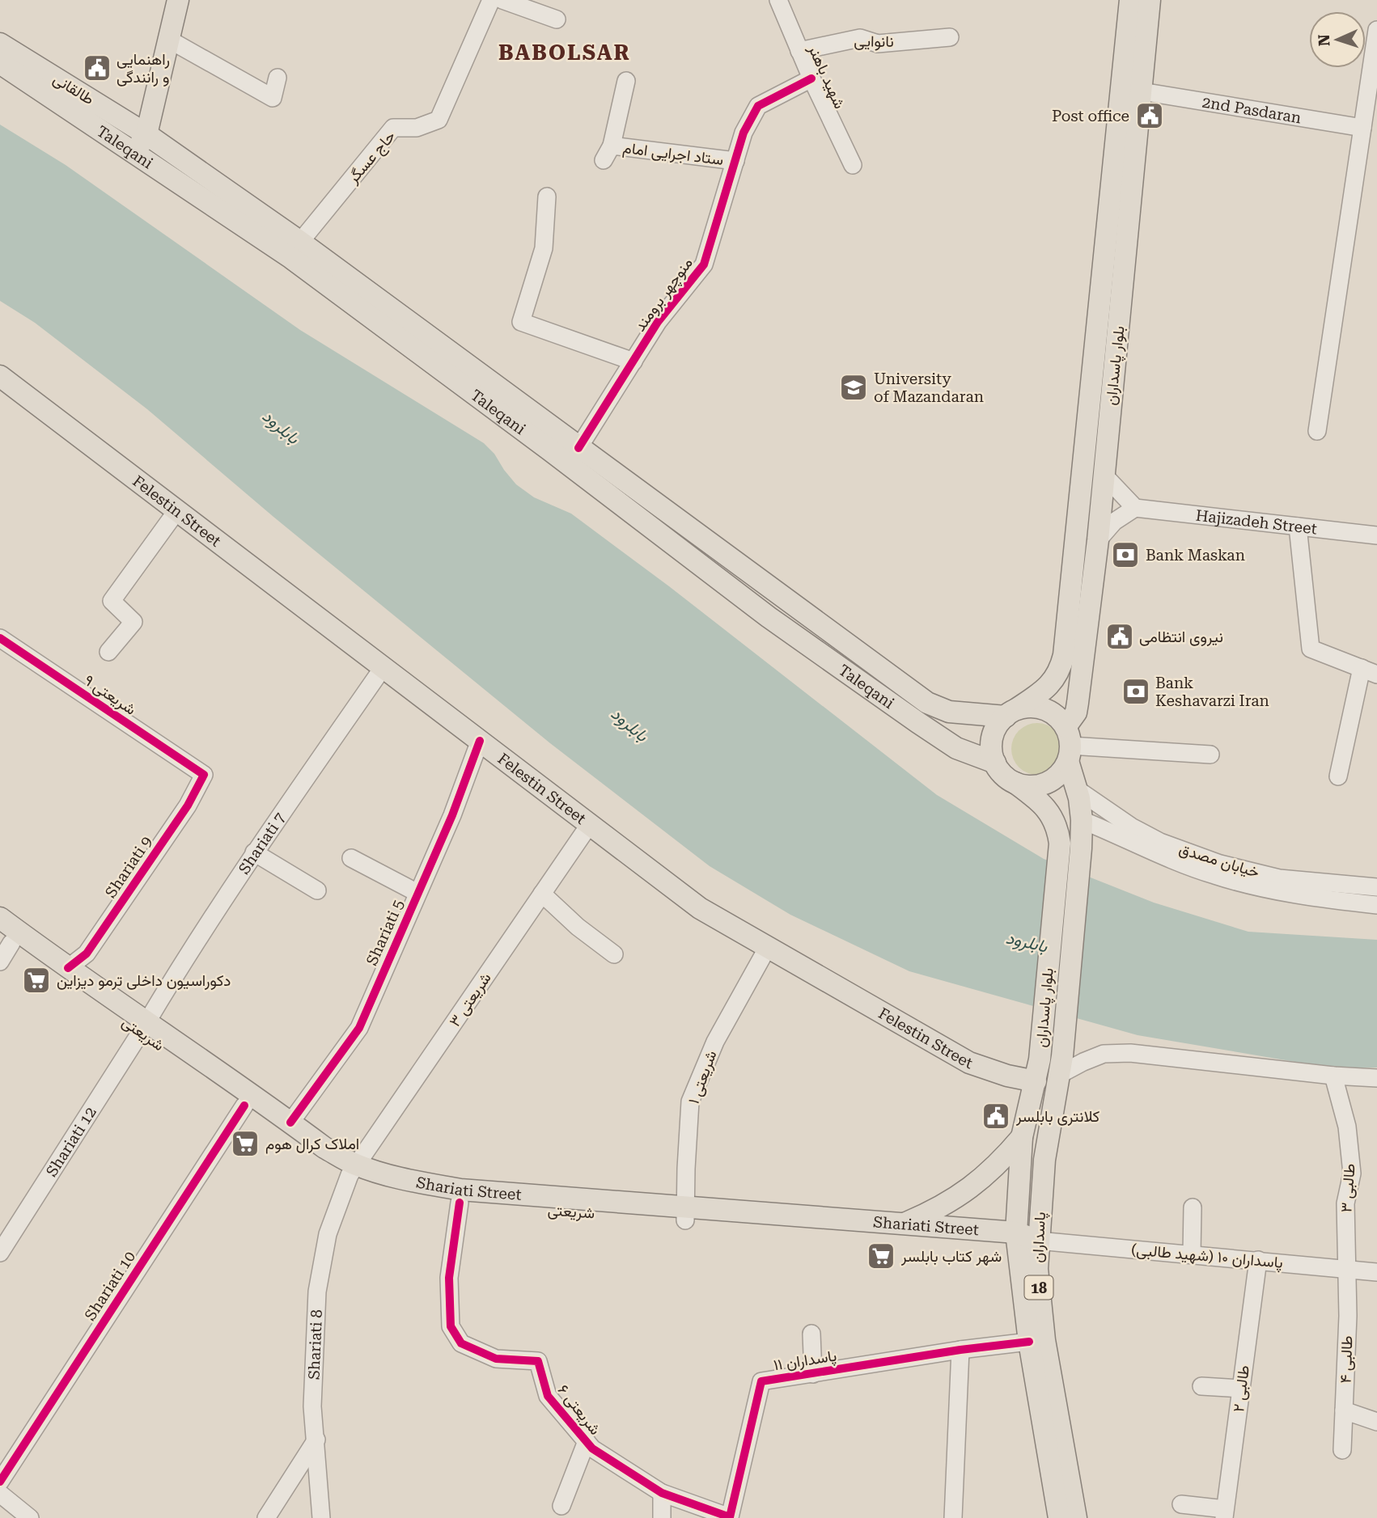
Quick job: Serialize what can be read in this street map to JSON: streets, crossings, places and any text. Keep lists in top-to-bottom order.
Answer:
{
  "streets": {
    "main road": [
      "طالقانی",
      "Taleqani",
      "بلوار پاسداران",
      "Felestin Street",
      "شریعتی",
      "Shariati Street",
      "پاسداران",
      "18"
    ],
    "street": [
      "نانوایی",
      "شهید باهنر",
      "2nd Pasdaran",
      "ستاد اجرایی امام",
      "حاج عسگر",
      "منوچهر برومند",
      "Hajizadeh Street",
      "Shariati 7",
      "خیابان مصدق",
      "Shariati 9",
      "Shariati 5",
      "شریعتی ۳",
      "شریعتی ۱",
      "Shariati 12",
      "طالبی ۳",
      "پاسداران ۱۰ (شهید طالبی)",
      "Shariati 10",
      "Shariati 8",
      "طالبی ۴",
      "پاسداران ۱۱",
      "طالبی ۲",
      "شریعتی ۶"
    ],
    "cycle path": ["شریعتی ۹"]
  },
  "crossings": [
    ["نانوایی", "شهید باهنر"],
    ["شهید باهنر", "منوچهر برومند"],
    ["طالقانی", "Taleqani"],
    ["2nd Pasdaran", "بلوار پاسداران"],
    ["Taleqani", "حاج عسگر"],
    ["Taleqani", "منوچهر برومند"],
    ["Taleqani", "بلوار پاسداران"],
    ["ستاد اجرایی امام", "منوچهر برومند"],
    ["بلوار پاسداران", "Felestin Street"],
    ["بلوار پاسداران", "خیابان مصدق"],
    ["بلوار پاسداران", "پاسداران"],
    ["Felestin Street", "Shariati 7"],
    ["Felestin Street", "Shariati 5"],
    ["Felestin Street", "شریعتی ۳"],
    ["Felestin Street", "شریعتی ۱"],
    ["Felestin Street", "پاسداران"],
    ["Shariati 7", "شریعتی"],
    ["Shariati 7", "Shariati 12"],
    ["Shariati 7", "Shariati Street"],
    ["Shariati 9", "Shariati Street"],
    ["Shariati 5", "Shariati Street"],
    ["شریعتی ۳", "شریعتی"],
    ["شریعتی ۳", "Shariati Street"],
    ["شریعتی ۳", "Shariati 8"],
    ["شریعتی", "شریعتی ۱"],
    ["شریعتی", "Shariati 12"],
    ["شریعتی", "Shariati Street"],
    ["شریعتی", "پاسداران"],
    ["شریعتی", "Shariati 10"],
    ["شریعتی", "Shariati 8"],
    ["شریعتی", "شریعتی ۶"],
    ["شریعتی ۱", "Shariati Street"],
    ["Shariati 12", "Shariati Street"],
    ["Shariati Street", "پاسداران"],
    ["Shariati Street", "Shariati 8"],
    ["طالبی ۳", "پاسداران ۱۰ (شهید طالبی)"],
    ["طالبی ۳", "طالبی ۴"],
    ["پاسداران", "پاسداران ۱۰ (شهید طالبی)"],
    ["پاسداران", "پاسداران ۱۱"],
    ["پاسداران ۱۰ (شهید طالبی)", "طالبی ۴"],
    ["پاسداران ۱۰ (شهید طالبی)", "طالبی ۲"],
    ["پاسداران ۱۱", "شریعتی ۶"]
  ],
  "districts": ["BABOLSAR"],
  "water": ["بابلرود"],
  "places": {
    "public building": [
      "راهنمایی و رانندگی",
      "Post office",
      "نیروی انتظامی",
      "کلانتری بابلسر"
    ],
    "school or university": ["University of Mazandaran"],
    "bank": ["Bank Maskan", "Bank Keshavarzi Iran"],
    "supermarket": ["دکوراسیون داخلی ترمو دیزاین", "املاک کرال هوم", "شهر کتاب بابلسر"]
  },
  "north": "left"
}
